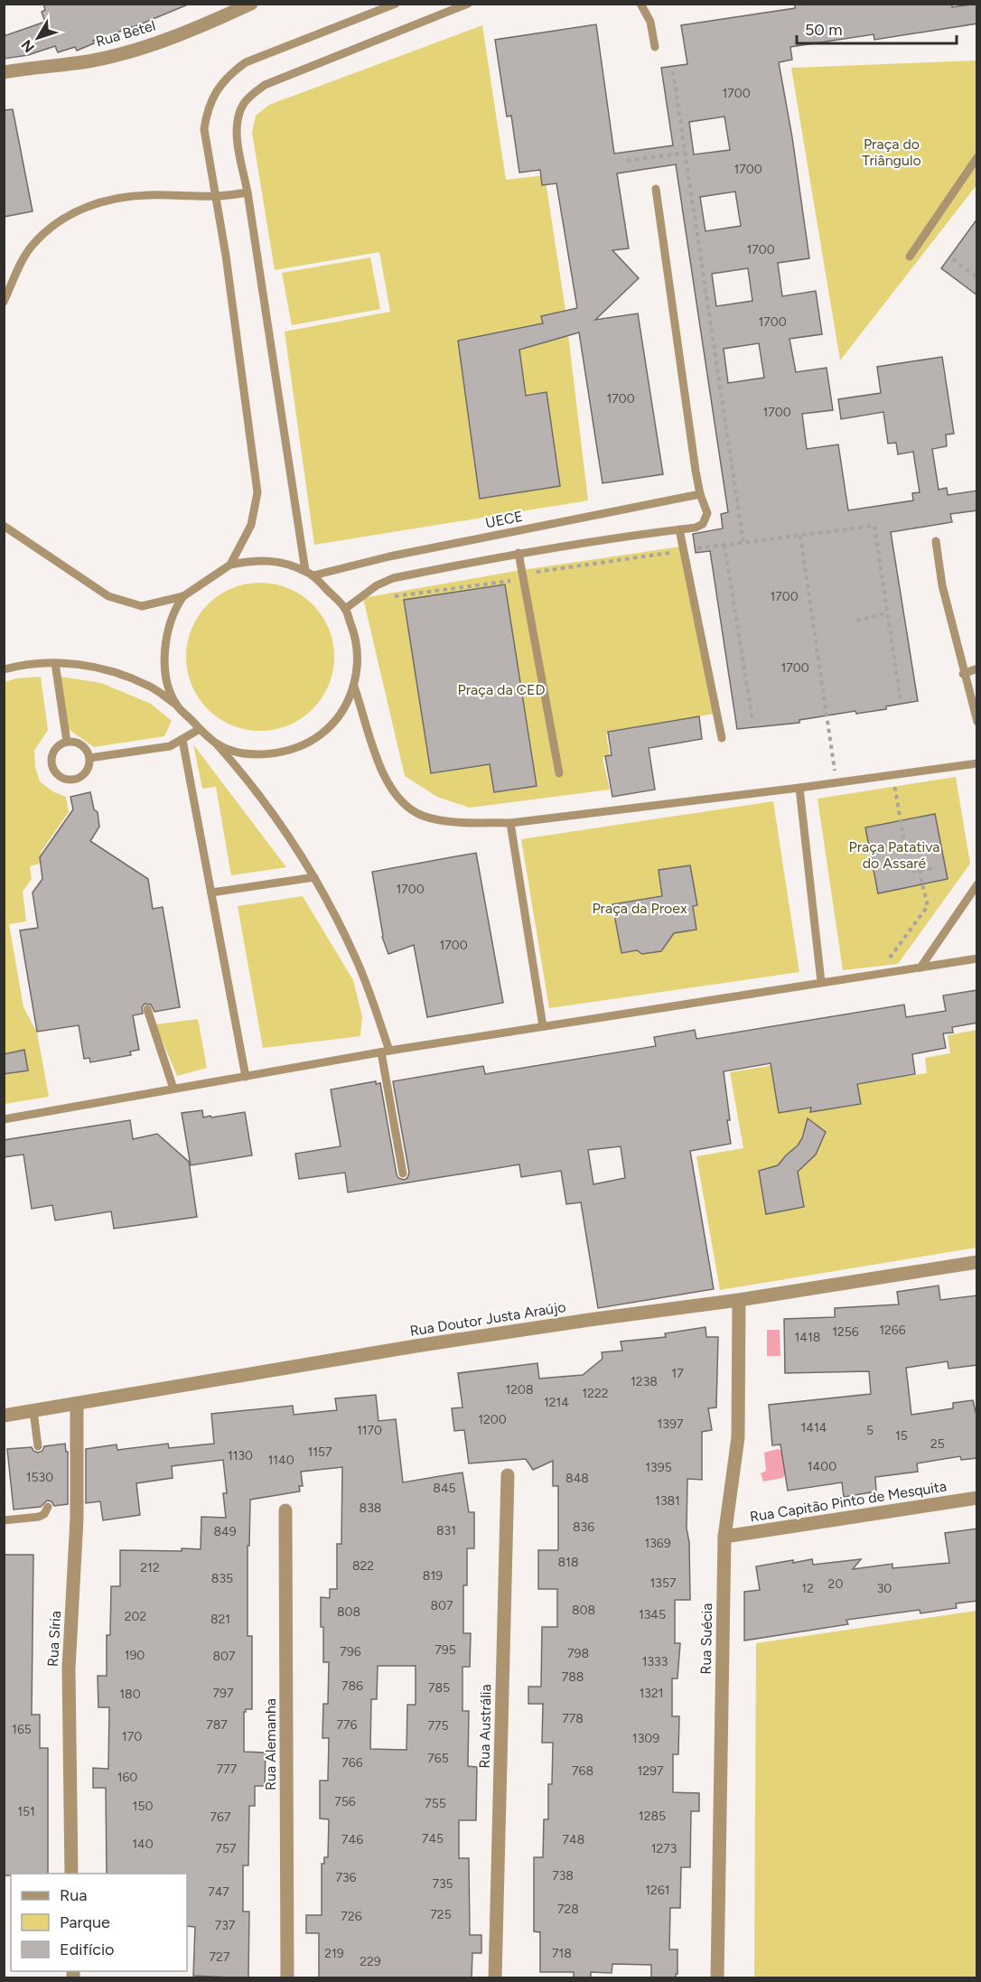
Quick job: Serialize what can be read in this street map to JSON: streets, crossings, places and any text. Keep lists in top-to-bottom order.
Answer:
{
  "streets": {
    "street": [
      "Rua Betel",
      "Rua Doutor Justa Araújo",
      "Rua Capitão Pinto de Mesquita",
      "Rua Síria",
      "Rua Suécia",
      "Rua Austrália",
      "Rua Alemanha"
    ],
    "lane": ["UECE"]
  },
  "crossings": [
    ["Rua Doutor Justa Araújo", "Rua Síria"],
    ["Rua Doutor Justa Araújo", "Rua Suécia"],
    ["Rua Capitão Pinto de Mesquita", "Rua Suécia"]
  ],
  "parks": [
    "Praça do Triângulo",
    "Praça da CED",
    "Praça Patativa do Assaré",
    "Praça da Proex"
  ],
  "house_numbers": [
    "1700",
    "1700",
    "1700",
    "1700",
    "1700",
    "1700",
    "1700",
    "1700",
    "1700",
    "1700",
    "1266",
    "1256",
    "1418",
    "17",
    "1238",
    "1208",
    "1222",
    "1214",
    "1200",
    "1397",
    "1414",
    "1170",
    "5",
    "15",
    "25",
    "1157",
    "1130",
    "1140",
    "1400",
    "1395",
    "1530",
    "848",
    "845",
    "1381",
    "838",
    "836",
    "831",
    "849",
    "1369",
    "818",
    "822",
    "212",
    "819",
    "835",
    "1357",
    "20",
    "12",
    "30",
    "807",
    "808",
    "808",
    "1345",
    "202",
    "821",
    "795",
    "796",
    "798",
    "190",
    "807",
    "1333",
    "788",
    "786",
    "785",
    "797",
    "1321",
    "180",
    "778",
    "787",
    "776",
    "775",
    "165",
    "170",
    "1309",
    "765",
    "766",
    "777",
    "768",
    "1297",
    "160",
    "756",
    "755",
    "150",
    "151",
    "1285",
    "767",
    "745",
    "746",
    "748",
    "140",
    "757",
    "1273",
    "738",
    "736",
    "735",
    "1261",
    "747",
    "728",
    "725",
    "726",
    "737",
    "219",
    "718",
    "727",
    "229"
  ],
  "legend": ["Rua", "Parque", "Edifício"],
  "scale_bar": "50 m",
  "north": "bottom left"
}
